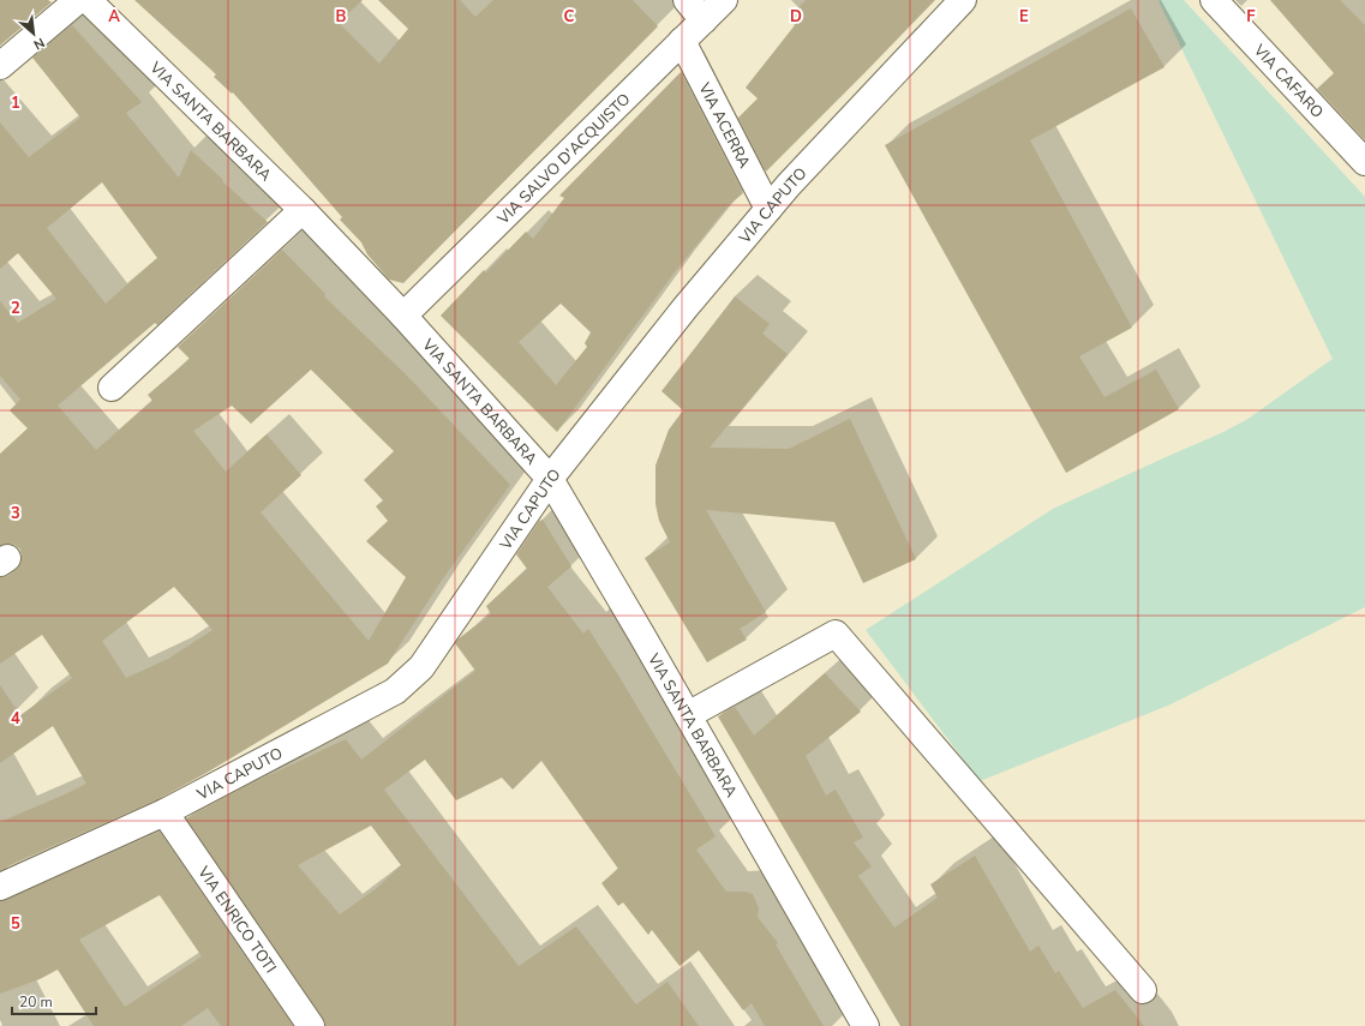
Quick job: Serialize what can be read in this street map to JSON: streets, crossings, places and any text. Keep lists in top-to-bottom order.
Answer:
{
  "streets": {
    "street": [
      "VIA CAFARO",
      "VIA SANTA BARBARA",
      "VIA ACERRA",
      "VIA SALVO D'ACQUISTO",
      "VIA CAPUTO",
      "VIA ENRICO TOTI"
    ]
  },
  "crossings": [
    ["VIA SANTA BARBARA", "VIA SALVO D'ACQUISTO"],
    ["VIA SANTA BARBARA", "VIA CAPUTO"],
    ["VIA ACERRA", "VIA SALVO D'ACQUISTO"],
    ["VIA ACERRA", "VIA CAPUTO"],
    ["VIA CAPUTO", "VIA ENRICO TOTI"]
  ],
  "scale_bar": "20 m",
  "north": "bottom right",
  "grid": {
    "columns": [
      "A",
      "B",
      "C",
      "D",
      "E",
      "F"
    ],
    "rows": [
      "1",
      "2",
      "3",
      "4",
      "5"
    ]
  }
}
